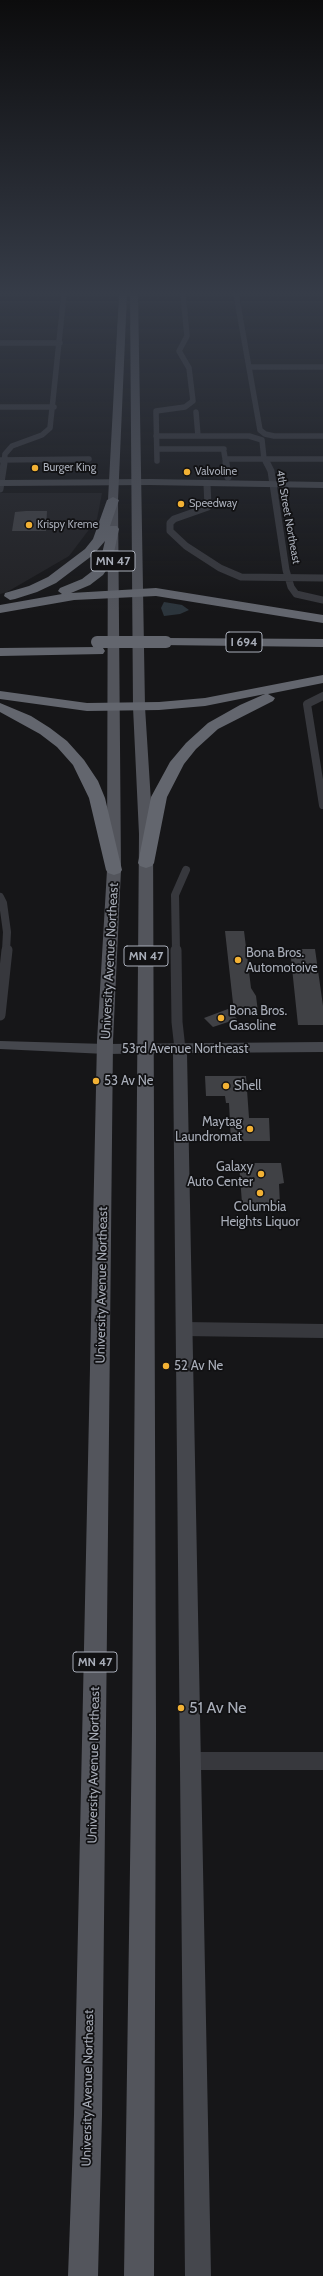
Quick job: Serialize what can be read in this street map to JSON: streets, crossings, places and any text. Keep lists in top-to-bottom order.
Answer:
{
  "streets": {
    "highway": ["I 694"],
    "main road": ["MN 47", "University Avenue Northeast"],
    "street": ["4th Street Northeast", "53rd Avenue Northeast"]
  },
  "crossings": [
    ["MN 47", "53rd Avenue Northeast"],
    ["University Avenue Northeast", "53rd Avenue Northeast"]
  ],
  "places": [
    "Burger King",
    "Valvoline",
    "Speedway",
    "Krispy Kreme",
    "Bona Bros. Automotoive",
    "Bona Bros. Gasoline",
    "53 Av Ne",
    "Shell",
    "Maytag Laundromat",
    "Galaxy Auto Center",
    "Columbia Heights Liquor",
    "52 Av Ne",
    "51 Av Ne"
  ]
}
